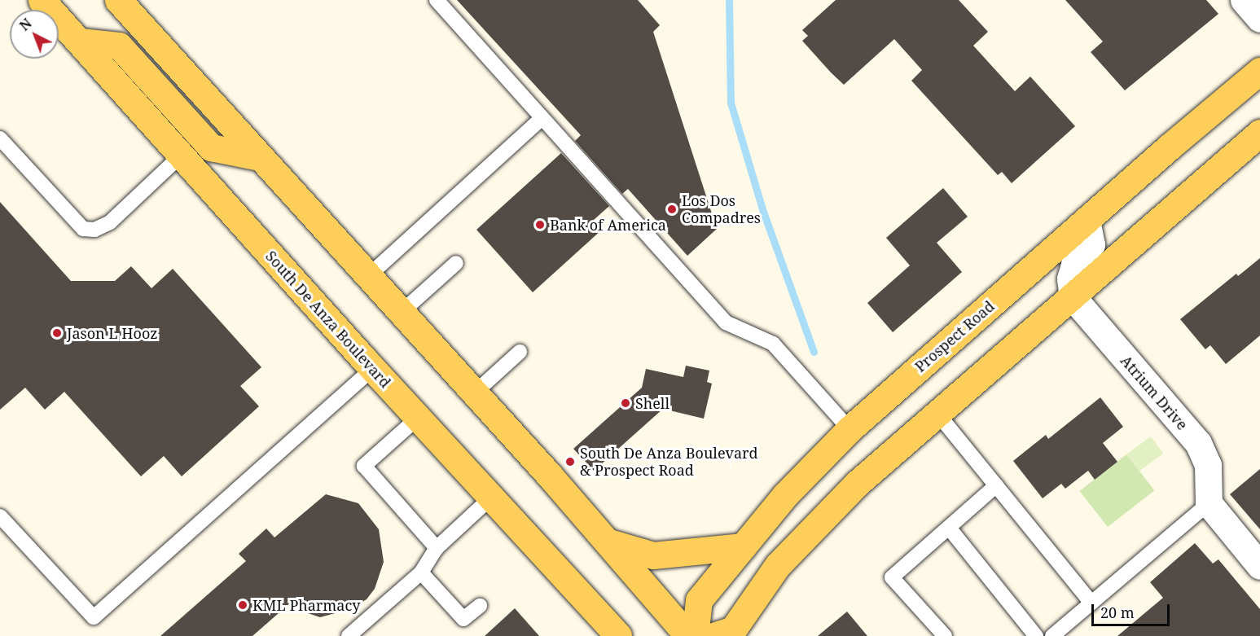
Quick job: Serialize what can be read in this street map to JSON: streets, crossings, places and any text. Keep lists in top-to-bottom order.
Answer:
{
  "streets": {
    "main road": ["South De Anza Boulevard", "Prospect Road"],
    "street": ["Atrium Drive"]
  },
  "places": [
    "Los Dos Compadres",
    "Bank of America",
    "Jason L Hooz",
    "Shell",
    "South De Anza Boulevard & Prospect Road",
    "KML Pharmacy"
  ],
  "scale_bar": "20 m",
  "north": "top left"
}
